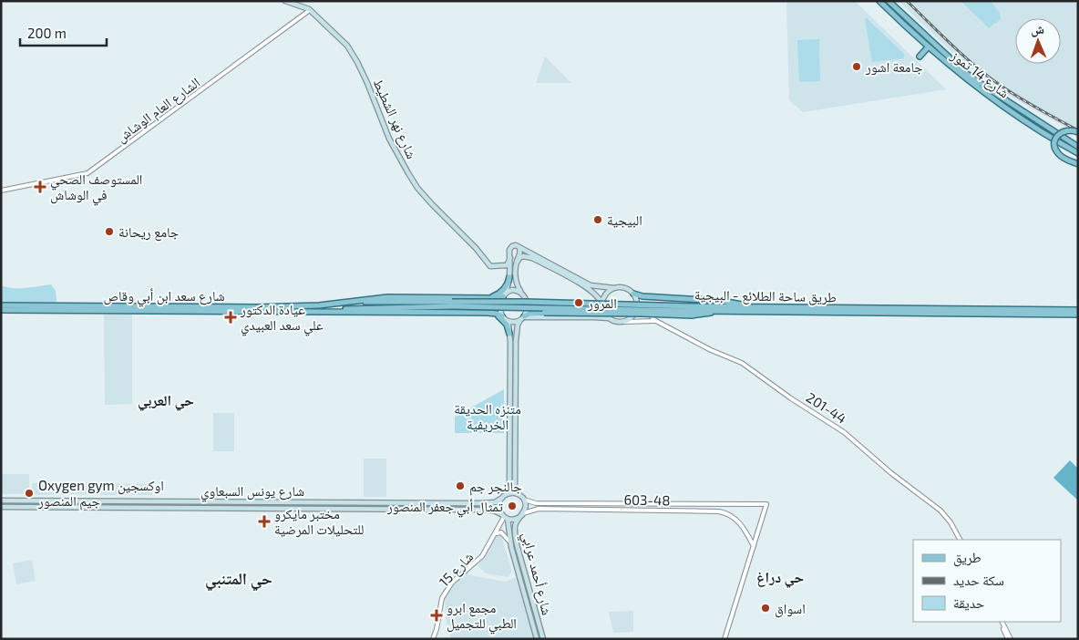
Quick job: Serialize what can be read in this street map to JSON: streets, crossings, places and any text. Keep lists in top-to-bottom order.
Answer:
{
  "streets": {
    "main road": [
      "شارع 14 تموز",
      "شارع نهر الشطيط",
      "شارع سعد ابن أبي وقاص",
      "طريق ساحة الطلائع - البيجية",
      "شارع يونس السبعاوي",
      "شارع أحمد عرابي"
    ],
    "street": [
      "الشارع العام الوشاش",
      "201-44",
      "603-48",
      "شارع 15"
    ]
  },
  "crossings": [
    ["الشارع العام الوشاش", "شارع نهر الشطيط"],
    ["شارع يونس السبعاوي", "603-48"],
    ["شارع يونس السبعاوي", "شارع 15"],
    ["شارع يونس السبعاوي", "شارع أحمد عرابي"],
    ["603-48", "شارع 15"],
    ["603-48", "شارع أحمد عرابي"],
    ["شارع 15", "شارع أحمد عرابي"]
  ],
  "districts": ["حي العربي", "حي دراغ", "حي المتنبي"],
  "parks": ["متنزه الحديقة الخريفية"],
  "places": {
    "other": [
      "جامعة اشور",
      "البيجية",
      "جامع ريحانة",
      "المرور",
      "جالنجر جم",
      "Oxygen gym اوكسجين جيم المنصور",
      "تمثال أبي جعفر المنصور",
      "اسواق"
    ],
    "health": [
      "المستوصف الصحي في الوشاش",
      "عيادة الدكتور علي سعد العبيدي",
      "مختبر مايكرو للتحليلات المرضية",
      "مجمع ابرو الطبي للتجميل"
    ]
  },
  "legend": ["طريق", "سكة حديد", "حديقة"],
  "scale_bar": "200 m",
  "north": "top"
}
